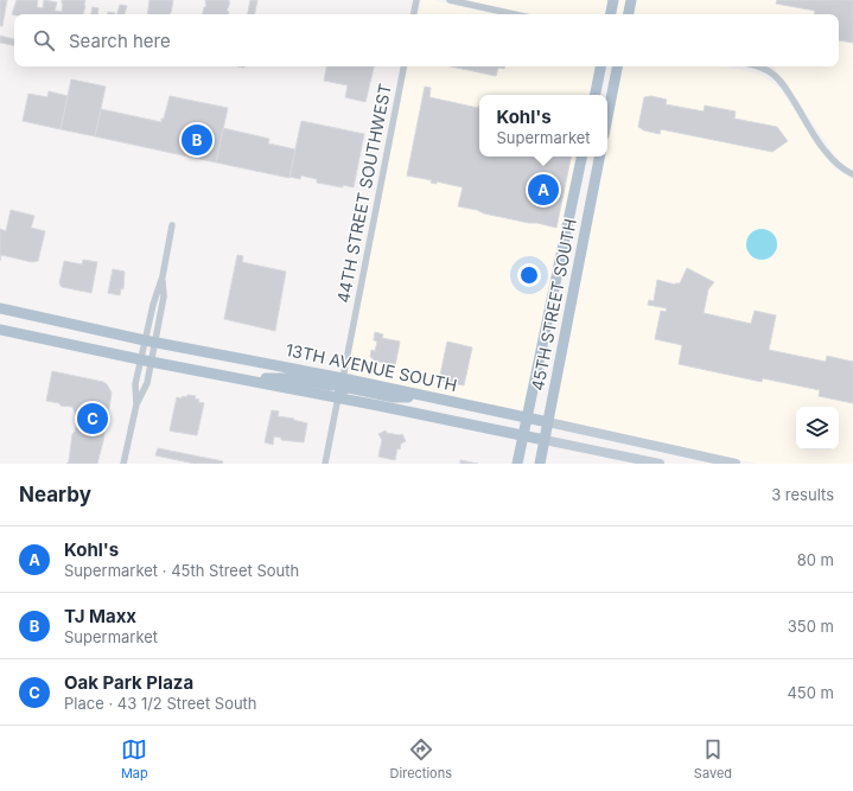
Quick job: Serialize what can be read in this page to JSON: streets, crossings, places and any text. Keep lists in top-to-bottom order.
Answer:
{
  "streets": {
    "main road": ["45TH STREET SOUTH", "13TH AVENUE SOUTH"],
    "street": ["44TH STREET SOUTHWEST"]
  },
  "crossings": [
    ["44TH STREET SOUTHWEST", "13TH AVENUE SOUTH"],
    ["45TH STREET SOUTH", "13TH AVENUE SOUTH"]
  ],
  "page": {
    "search": "Search here",
    "popup": ["Kohl's", "Supermarket"],
    "pins": ["B", "A", "C"],
    "heading": ["Nearby", "3 results"],
    "list": [
      {
        "mark": "A",
        "name": "Kohl's",
        "note": "Supermarket · 45th Street South",
        "value": "80 m"
      },
      {
        "mark": "B",
        "name": "TJ Maxx",
        "note": "Supermarket",
        "value": "350 m"
      },
      {
        "mark": "C",
        "name": "Oak Park Plaza",
        "note": "Place · 43 1/2 Street South",
        "value": "450 m"
      }
    ],
    "nav": ["Map", "Directions", "Saved"]
  }
}
